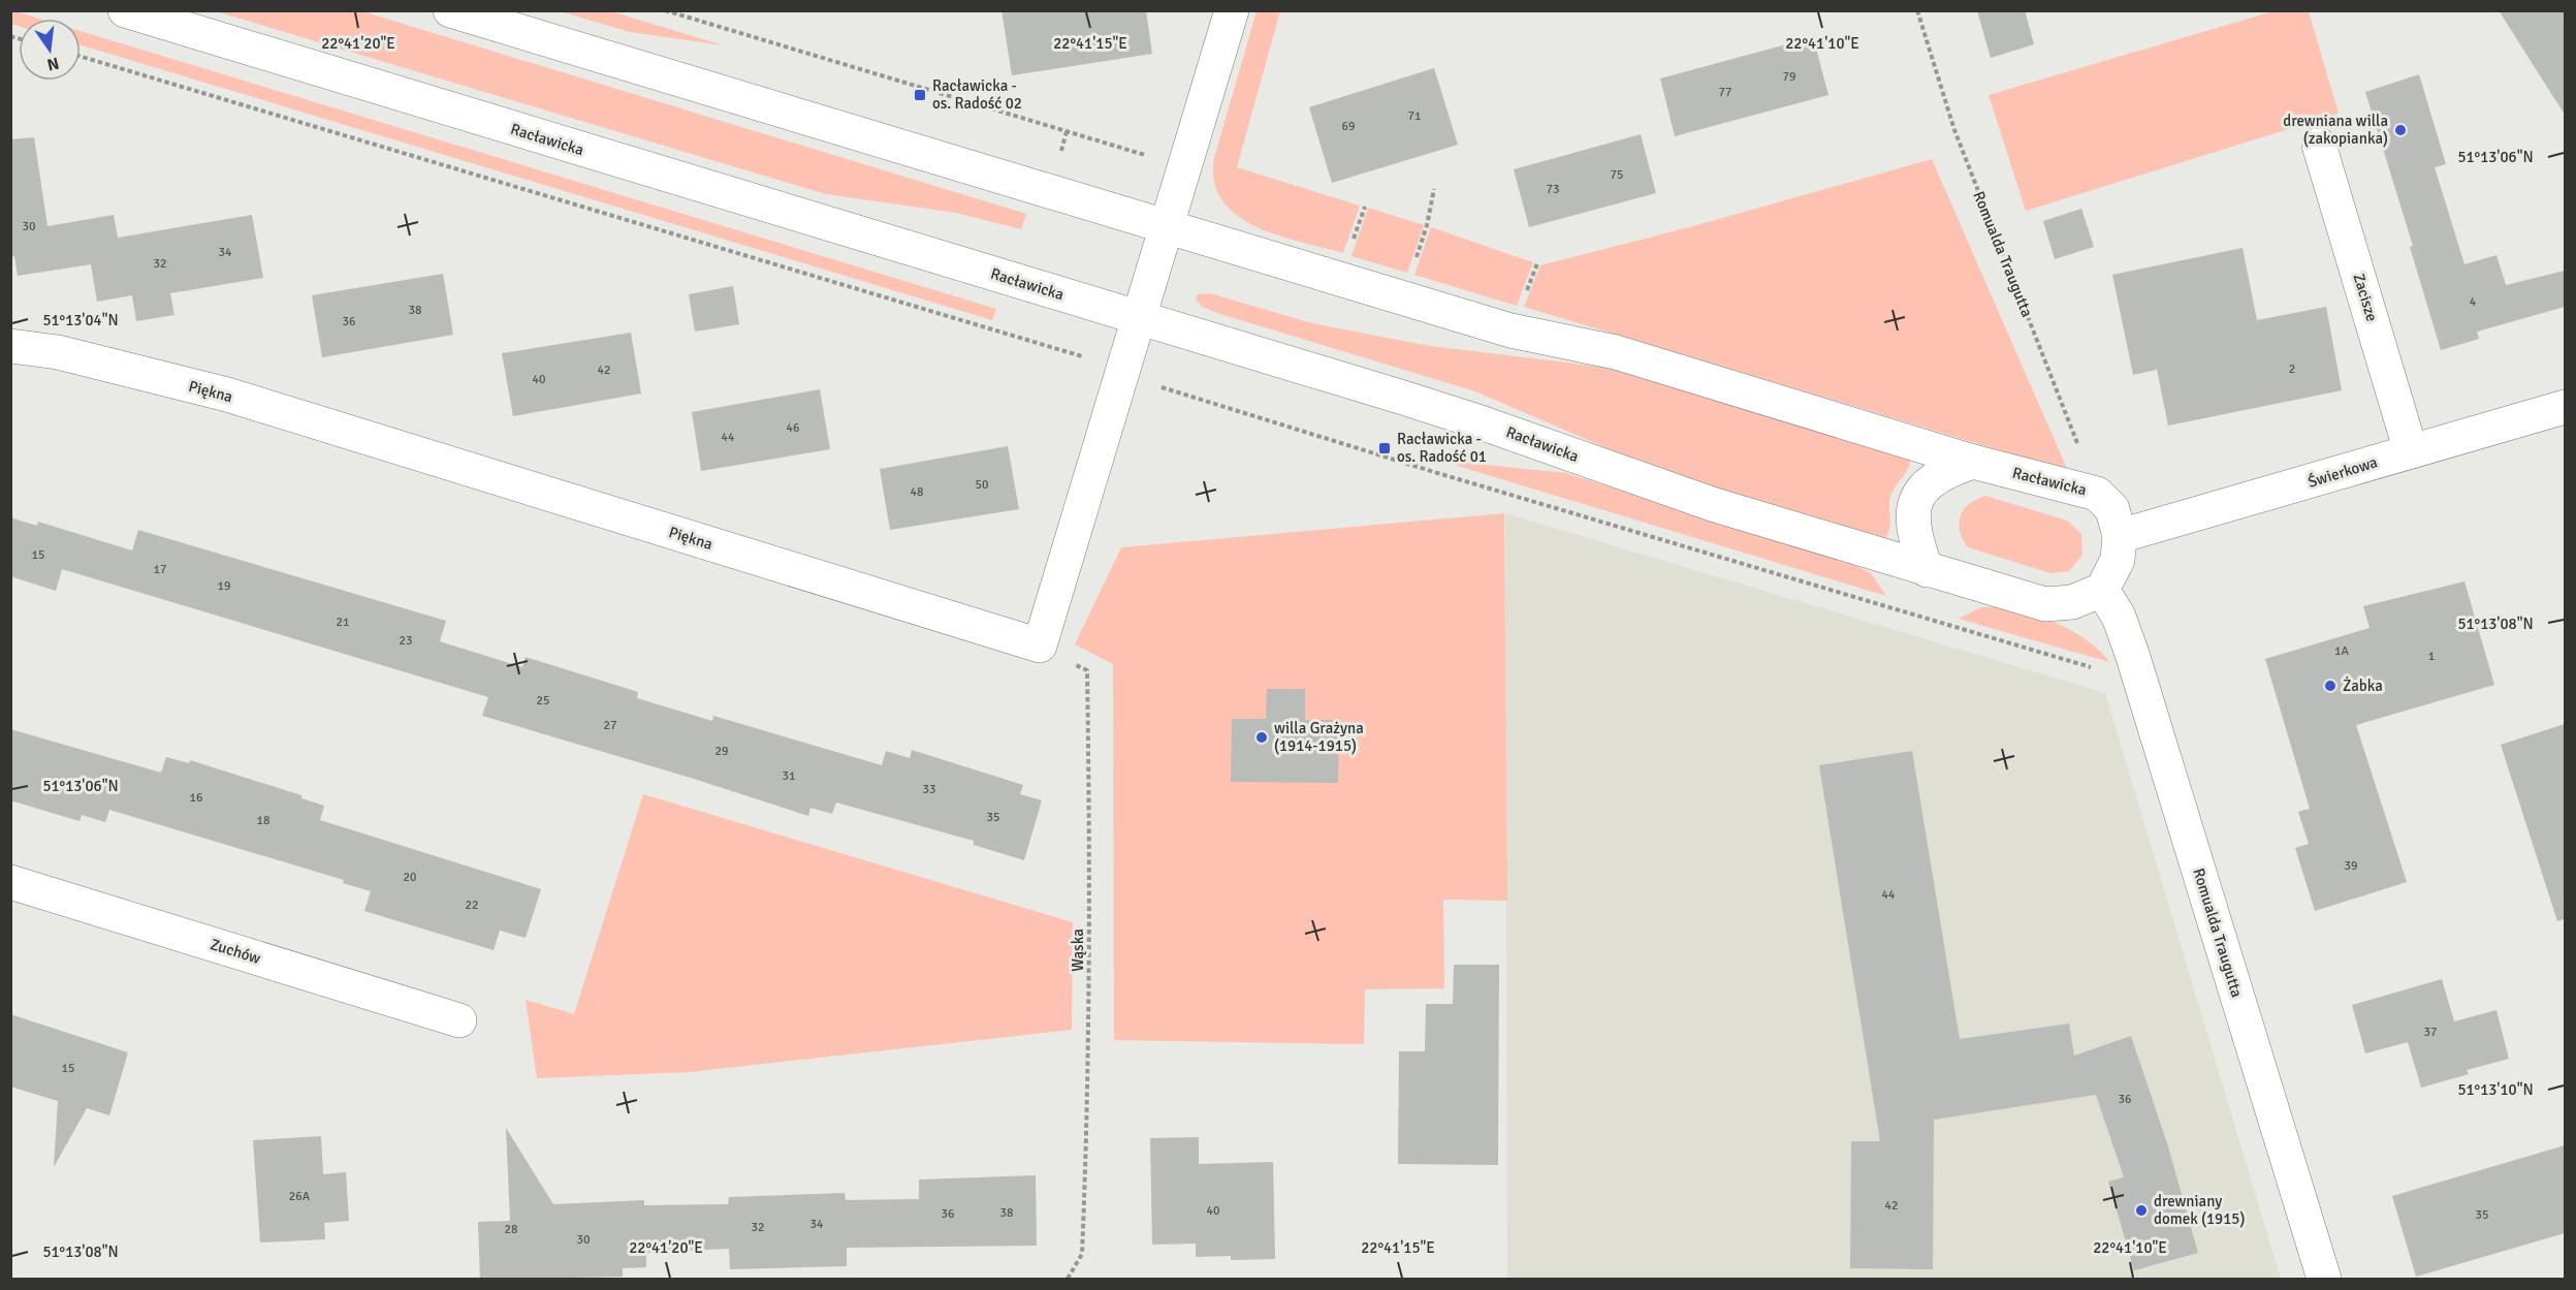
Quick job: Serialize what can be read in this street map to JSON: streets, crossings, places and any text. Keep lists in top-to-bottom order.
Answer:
{
  "streets": {
    "street": [
      "Racławicka",
      "Romualda Traugutta",
      "Zacisze",
      "Piękna",
      "Świerkowa",
      "Zuchów"
    ],
    "path": ["Wąska"]
  },
  "crossings": [
    ["Racławicka", "Romualda Traugutta"],
    ["Racławicka", "Świerkowa"],
    ["Romualda Traugutta", "Świerkowa"],
    ["Zacisze", "Świerkowa"],
    ["Piękna", "Wąska"]
  ],
  "places": {
    "transit": ["Racławicka - os. Radość 02", "Racławicka - os. Radość 01"],
    "other": [
      "drewniana willa (zakopianka)",
      "Żabka",
      "willa Grażyna (1914-1915)",
      "drewniany domek (1915)"
    ]
  },
  "house_numbers": [
    "79",
    "77",
    "71",
    "69",
    "75",
    "73",
    "30",
    "34",
    "32",
    "4",
    "38",
    "36",
    "2",
    "42",
    "40",
    "46",
    "44",
    "50",
    "48",
    "15",
    "17",
    "19",
    "21",
    "23",
    "1A",
    "1",
    "25",
    "27",
    "29",
    "31",
    "33",
    "16",
    "35",
    "18",
    "39",
    "20",
    "44",
    "22",
    "37",
    "15",
    "36",
    "26A",
    "42",
    "40",
    "38",
    "36",
    "35",
    "34",
    "32",
    "28",
    "30"
  ],
  "north": "bottom",
  "coordinates": [
    "22°41'20\"E",
    "22°41'15\"E",
    "22°41'10\"E",
    "51°13'06\"N",
    "51°13'04\"N",
    "51°13'08\"N",
    "51°13'10\"N"
  ]
}
